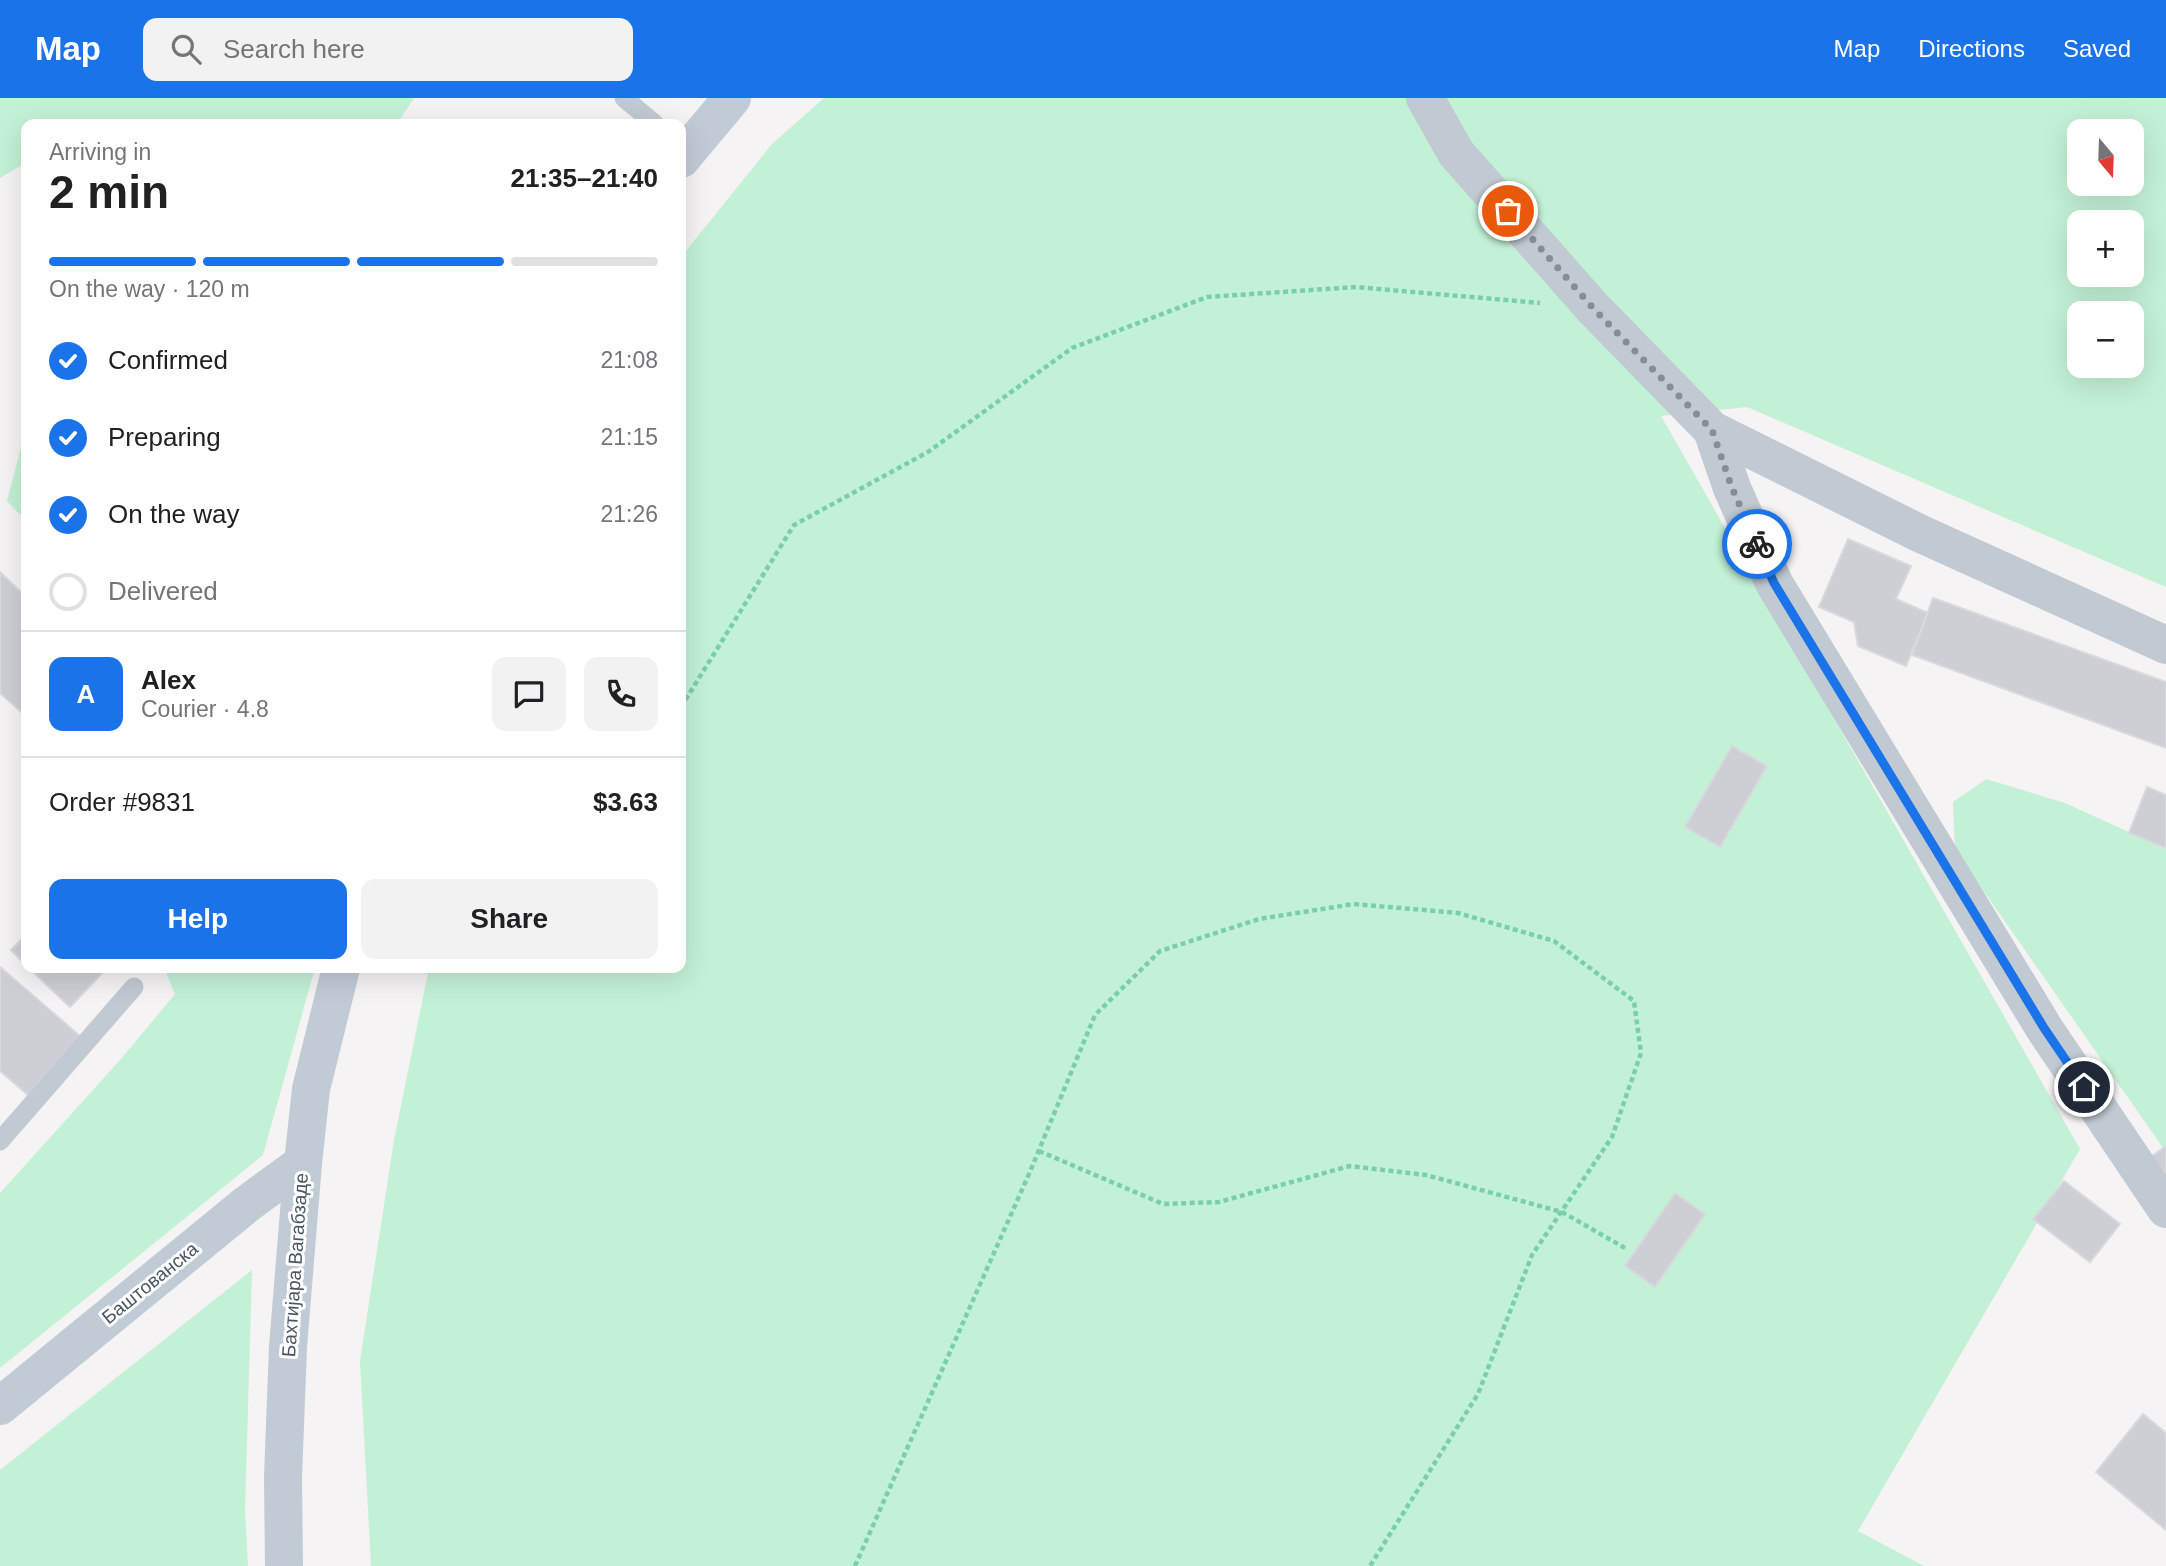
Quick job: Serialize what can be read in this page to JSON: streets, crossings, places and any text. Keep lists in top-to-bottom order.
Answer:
{
  "streets": {
    "main road": ["Бахтијара Вагабзаде", "Баштованска"]
  },
  "crossings": [
    ["Бахтијара Вагабзаде", "Баштованска"]
  ],
  "north": "bottom",
  "page": {
    "header": "Map",
    "search": "Search here",
    "nav": ["Map", "Directions", "Saved"],
    "map_buttons": ["+", "−"],
    "heading": ["2 min", "Arriving in", "21:35–21:40"],
    "panel": [
      "Alex",
      "Courier · 4.8",
      "Order #9831",
      "$3.63"
    ],
    "bar": "On the way · 120 m",
    "list": [
      ["Confirmed", "21:08"],
      ["Preparing", "21:15"],
      ["On the way", "21:26"],
      "Delivered"
    ],
    "round": "A",
    "buttons": ["Help", "Share"]
  }
}
